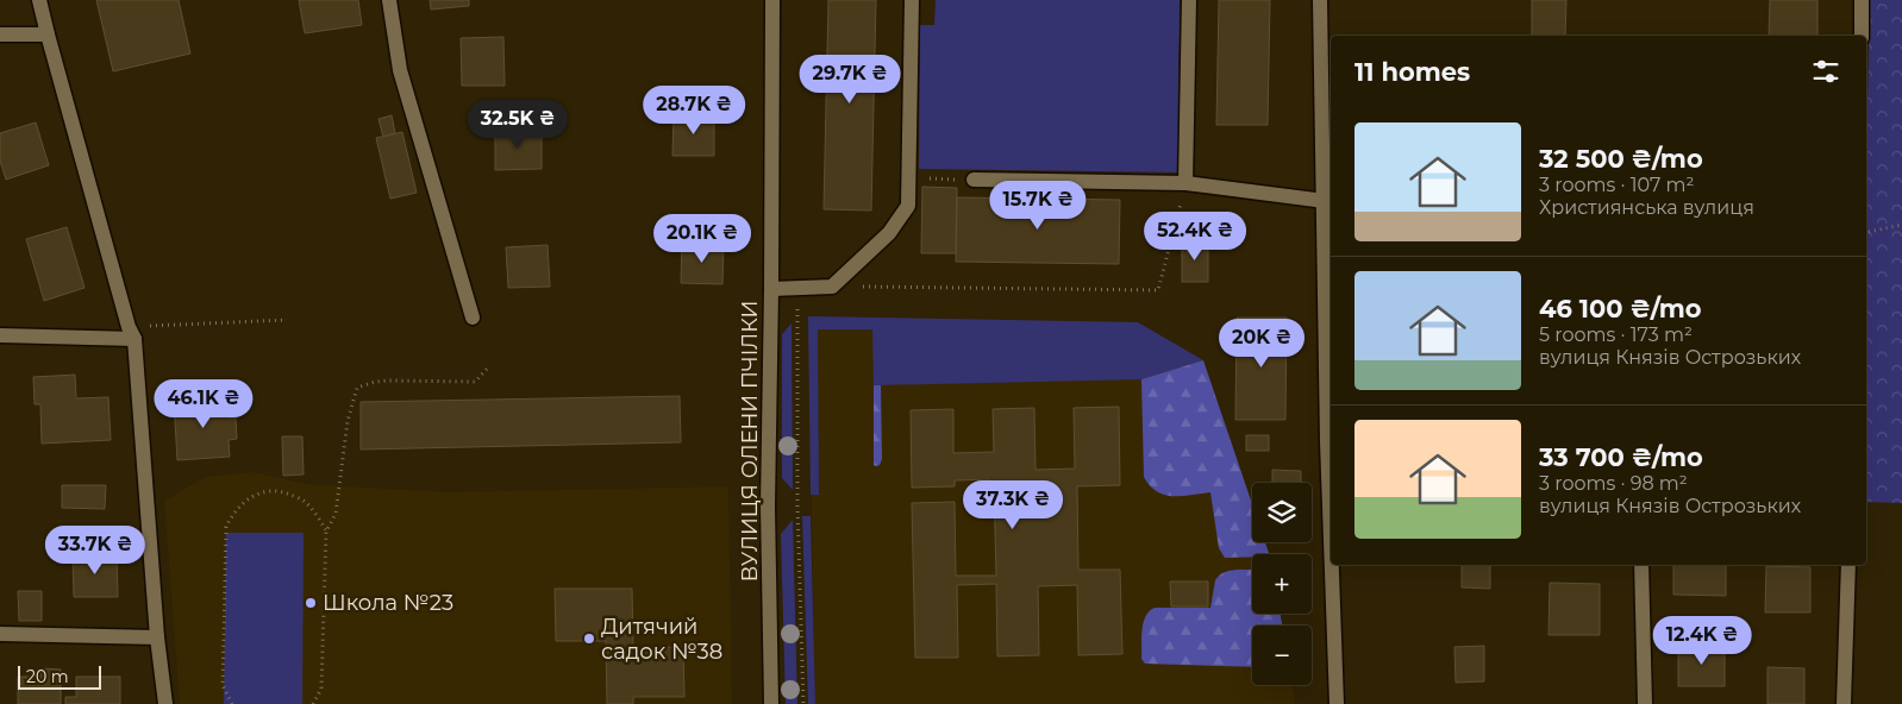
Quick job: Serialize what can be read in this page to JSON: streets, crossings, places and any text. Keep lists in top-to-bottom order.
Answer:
{
  "streets": {
    "street": ["ВУЛИЦЯ ОЛЕНИ ПЧІЛКИ"]
  },
  "places": ["Школа №23", "Дитячий садок №38"],
  "scale_bar": "20 m",
  "page": {
    "heading": "11 homes",
    "price": [
      "29.7K ₴",
      "28.7K ₴",
      "32.5K ₴",
      "15.7K ₴",
      "52.4K ₴",
      "20.1K ₴",
      "20K ₴",
      "46.1K ₴",
      "37.3K ₴",
      "33.7K ₴",
      "12.4K ₴"
    ],
    "list": [
      {
        "name": "32 500 ₴/mo",
        "note": "3 rooms · 107 m² · Християнська вулиця"
      },
      {
        "name": "46 100 ₴/mo",
        "note": "5 rooms · 173 m² · вулиця Князів Острозьких"
      },
      {
        "name": "33 700 ₴/mo",
        "note": "3 rooms · 98 m² · вулиця Князів Острозьких"
      }
    ],
    "map_buttons": ["+", "−"],
    "scale": "20 m"
  }
}
